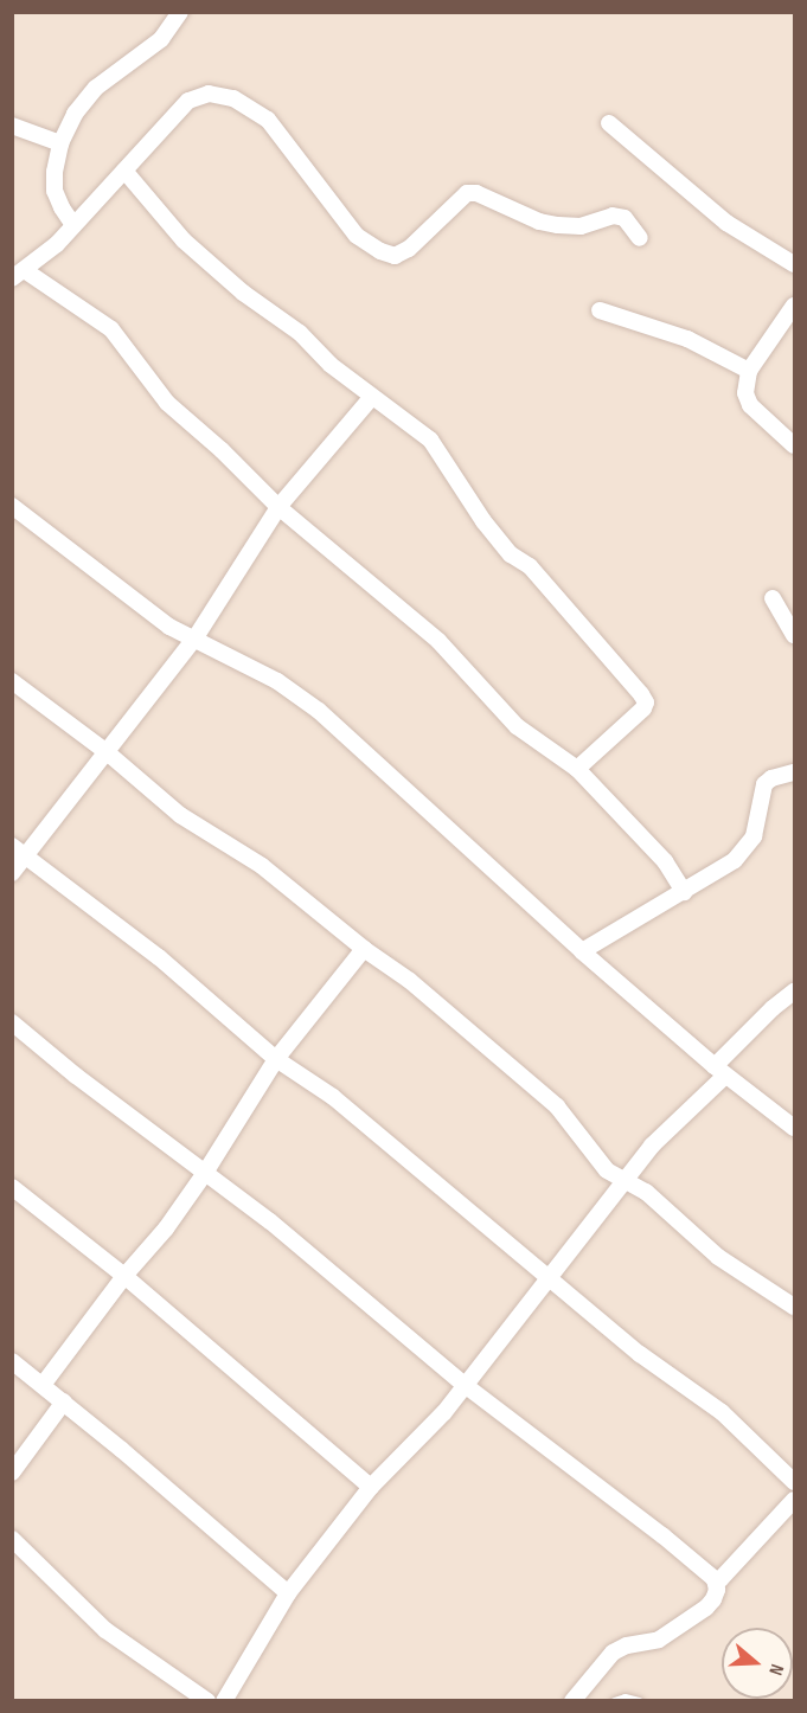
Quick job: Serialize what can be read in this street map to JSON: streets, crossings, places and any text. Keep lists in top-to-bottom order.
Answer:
{
  "north": "right"
}
